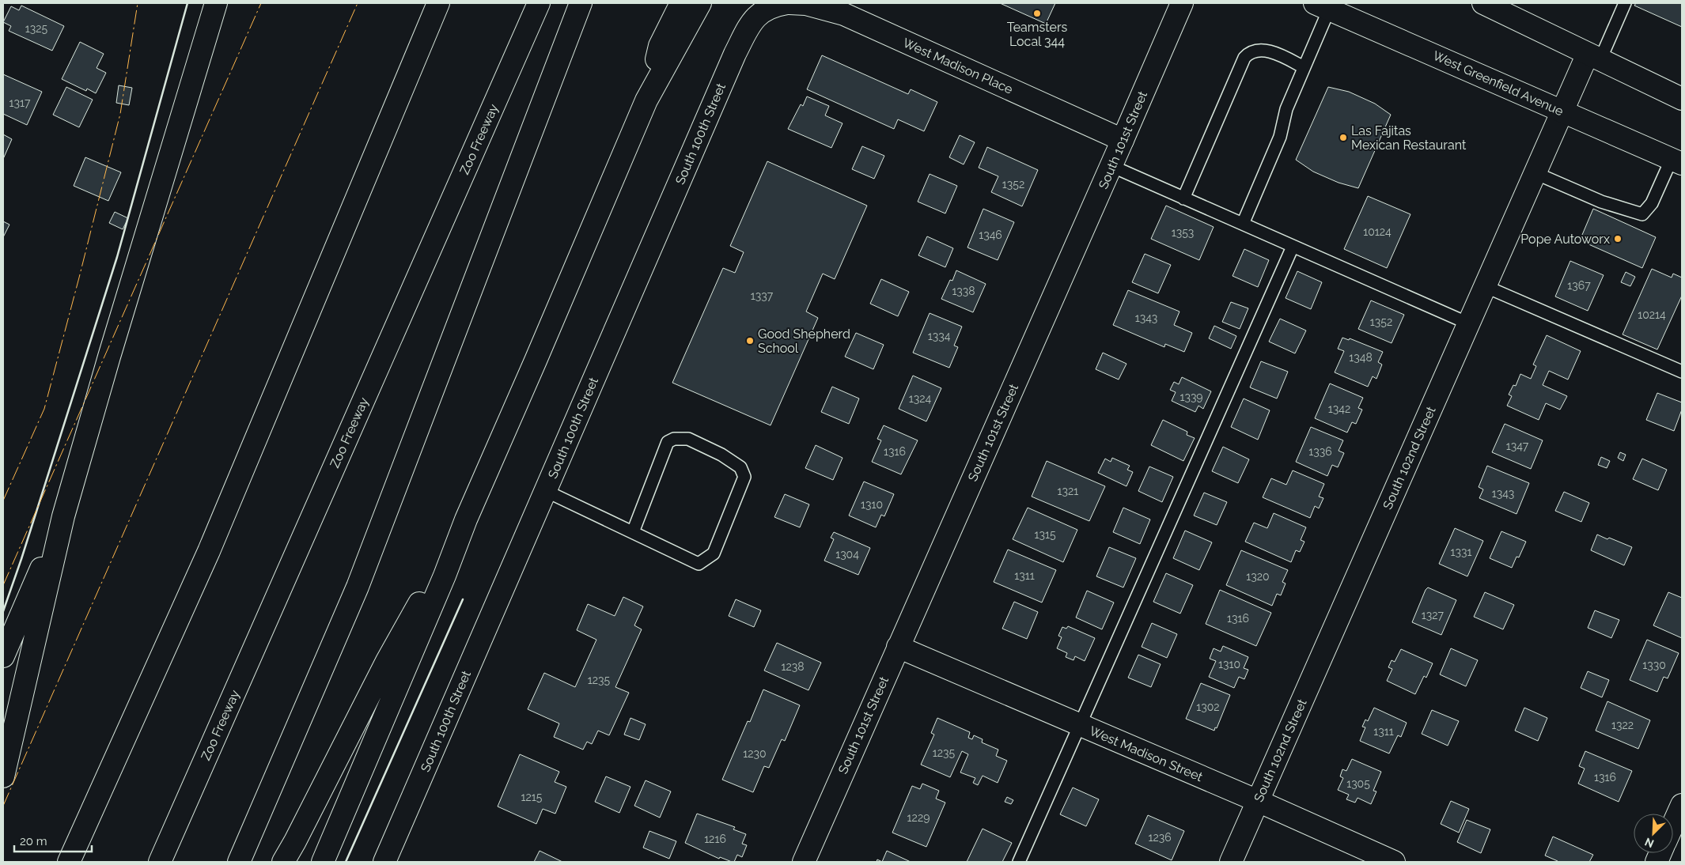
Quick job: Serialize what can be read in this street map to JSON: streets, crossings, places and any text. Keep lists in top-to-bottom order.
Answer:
{
  "streets": {
    "main road": [
      "West Madison Place",
      "West Greenfield Avenue",
      "South 100th Street",
      "Zoo Freeway",
      "South 101st Street",
      "South 102nd Street",
      "West Madison Street"
    ]
  },
  "crossings": [
    ["West Madison Place", "South 100th Street"],
    ["West Madison Place", "South 101st Street"],
    ["West Greenfield Avenue", "South 102nd Street"],
    ["South 101st Street", "West Madison Street"],
    ["South 102nd Street", "West Madison Street"]
  ],
  "places": [
    "Teamsters Local 344",
    "Las Fajitas Mexican Restaurant",
    "Pope Autoworx",
    "Good Shepherd School"
  ],
  "house_numbers": [
    "1325",
    "1317",
    "1352",
    "10124",
    "1353",
    "1346",
    "1367",
    "1338",
    "1337",
    "10214",
    "1343",
    "1352",
    "1334",
    "1348",
    "1339",
    "1324",
    "1342",
    "1347",
    "1316",
    "1336",
    "1321",
    "1343",
    "1310",
    "1315",
    "1331",
    "1304",
    "1311",
    "1320",
    "1327",
    "1316",
    "1310",
    "1330",
    "1238",
    "1235",
    "1302",
    "1322",
    "1311",
    "1235",
    "1230",
    "1316",
    "1305",
    "1215",
    "1229",
    "1236",
    "1216"
  ],
  "scale_bar": "20 m",
  "north": "bottom left"
}
